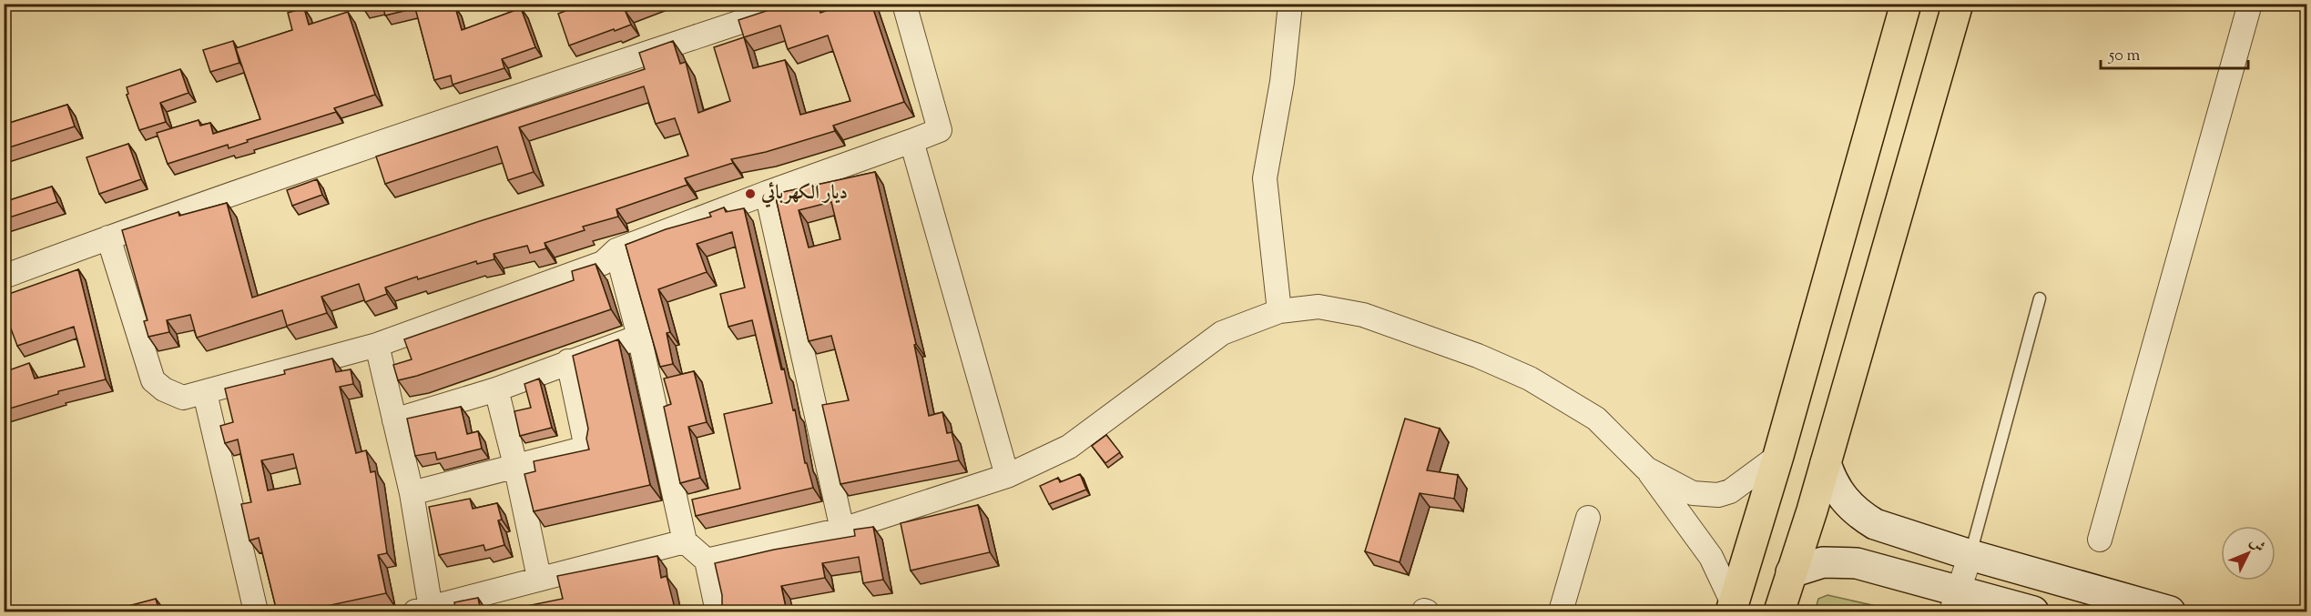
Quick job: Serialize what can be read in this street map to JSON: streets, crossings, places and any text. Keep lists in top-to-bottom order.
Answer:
{
  "places": ["ديار الكهربائي"],
  "scale_bar": "50 m",
  "north": "top right"
}
